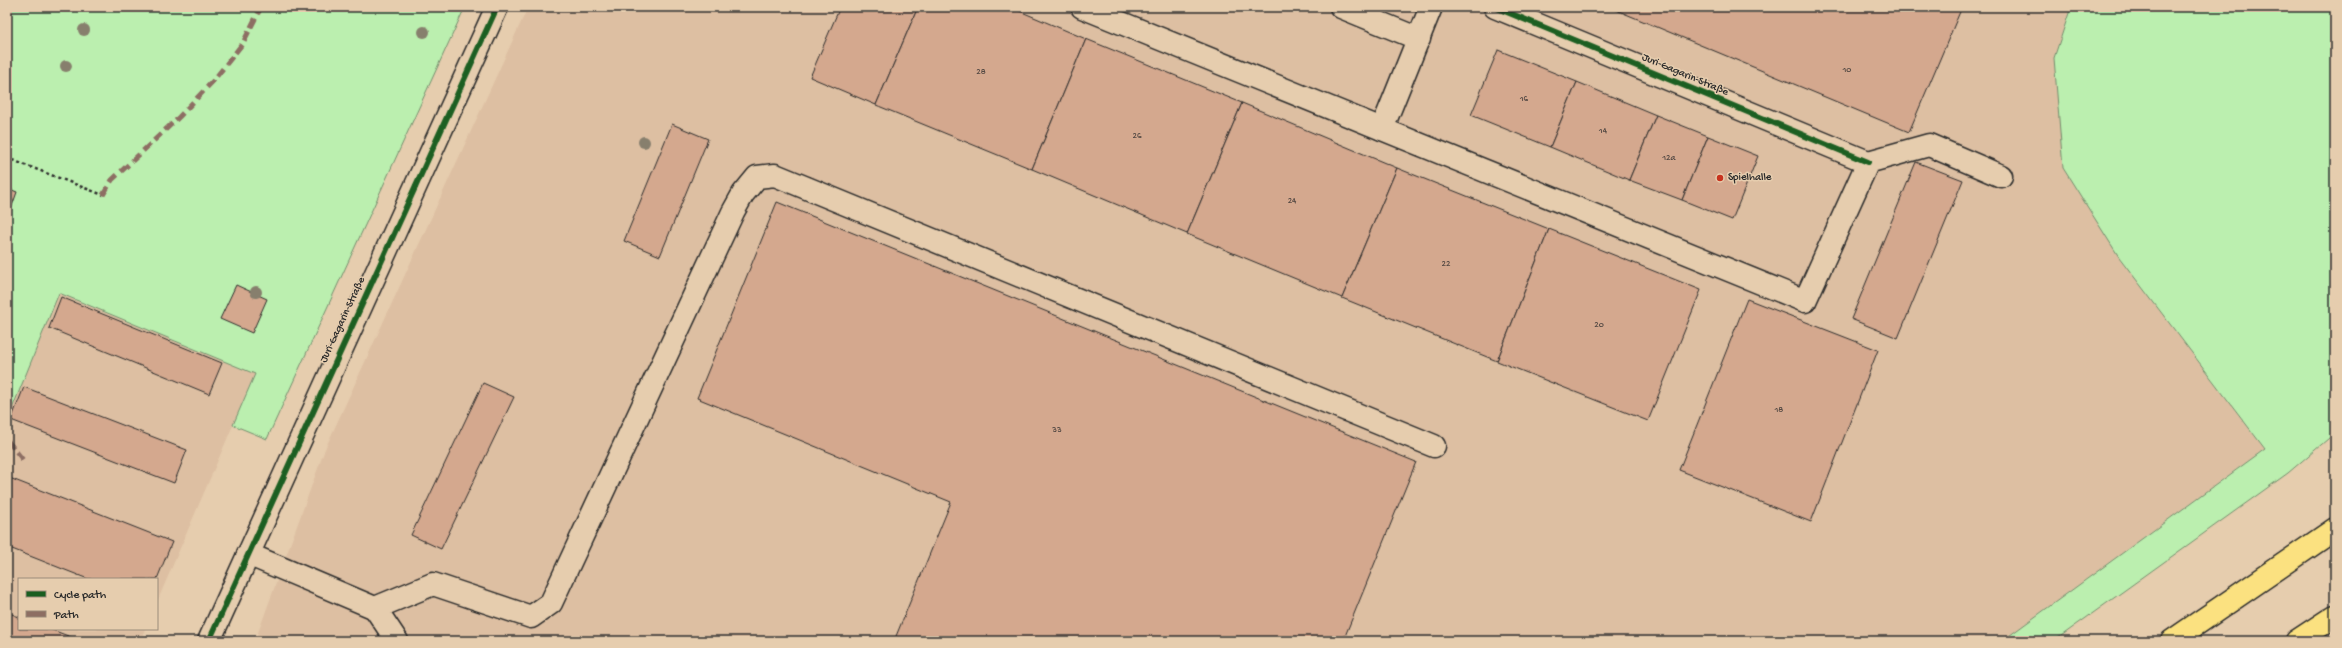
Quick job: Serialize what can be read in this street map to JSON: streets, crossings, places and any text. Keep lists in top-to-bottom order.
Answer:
{
  "streets": {
    "street": ["Juri-Gagarin-Straße"]
  },
  "places": ["Spielhalle"],
  "house_numbers": [
    "10",
    "28",
    "16",
    "14",
    "26",
    "12a",
    "24",
    "22",
    "20",
    "18",
    "33"
  ],
  "legend": ["Cycle path", "Path"]
}
